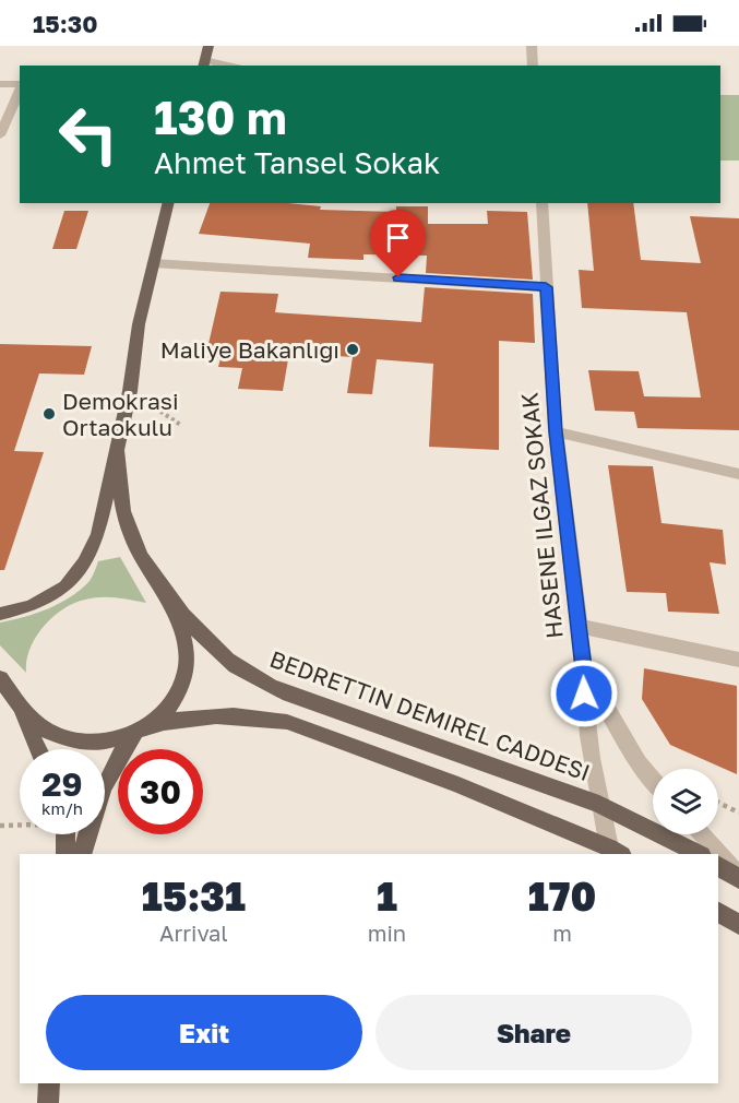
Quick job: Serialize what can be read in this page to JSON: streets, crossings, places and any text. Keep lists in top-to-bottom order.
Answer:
{
  "streets": {
    "main road": ["BEDRETTIN DEMIREL CADDESI"],
    "street": ["HASENE ILGAZ SOKAK"]
  },
  "crossings": [
    ["HASENE ILGAZ SOKAK", "BEDRETTIN DEMIREL CADDESI"]
  ],
  "places": ["Maliye Bakanlığı", "Demokrasi Ortaokulu"],
  "page": {
    "status": "15:30",
    "turn": ["130 m", "Ahmet Tansel Sokak"],
    "speed": "29 km/h",
    "limit": "30",
    "eta": [
      "15:31",
      "Arrival",
      "1",
      "min",
      "170",
      "m"
    ],
    "buttons": ["Exit", "Share"]
  }
}
